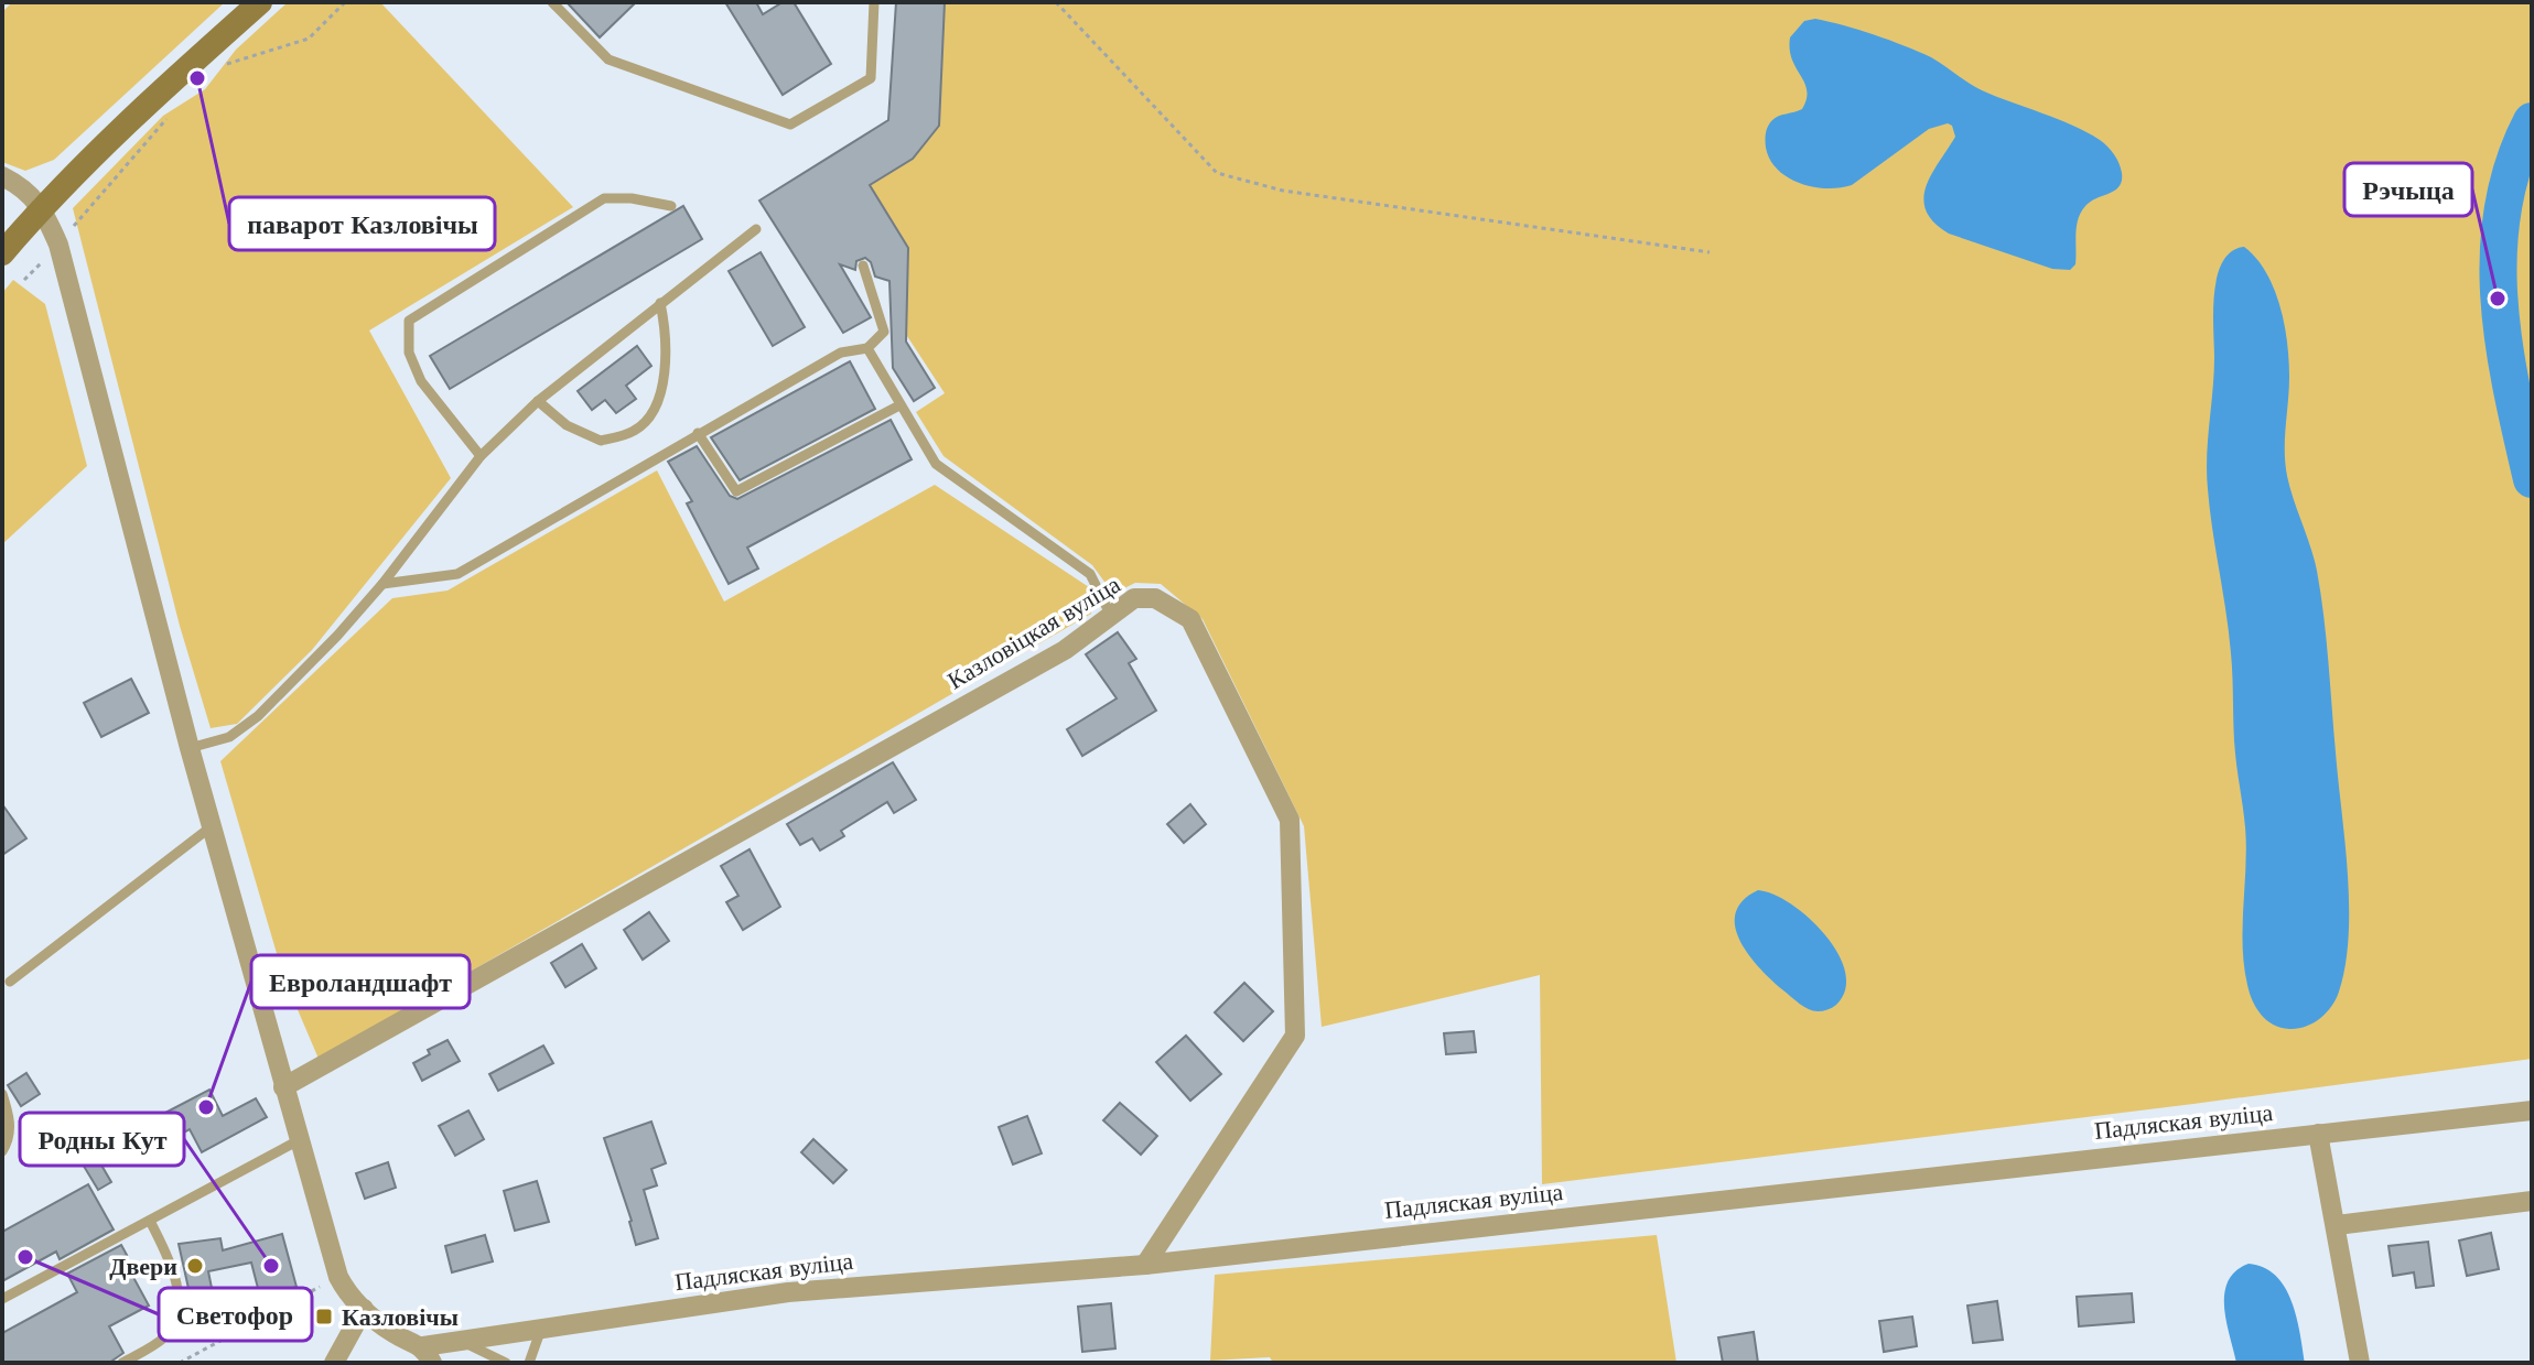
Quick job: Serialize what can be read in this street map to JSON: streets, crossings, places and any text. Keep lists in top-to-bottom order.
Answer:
{
  "streets": {
    "street": ["Казловіцкая вуліца", "Падляская вуліца"]
  },
  "crossings": [
    ["Казловіцкая вуліца", "Падляская вуліца"]
  ],
  "places": {
    "other": [
      "паварот Казловічы",
      "Рэчыца",
      "Евроландшафт",
      "Светофор",
      "Двери",
      "Родны Кут"
    ],
    "transit": ["Казловічы"]
  }
}
